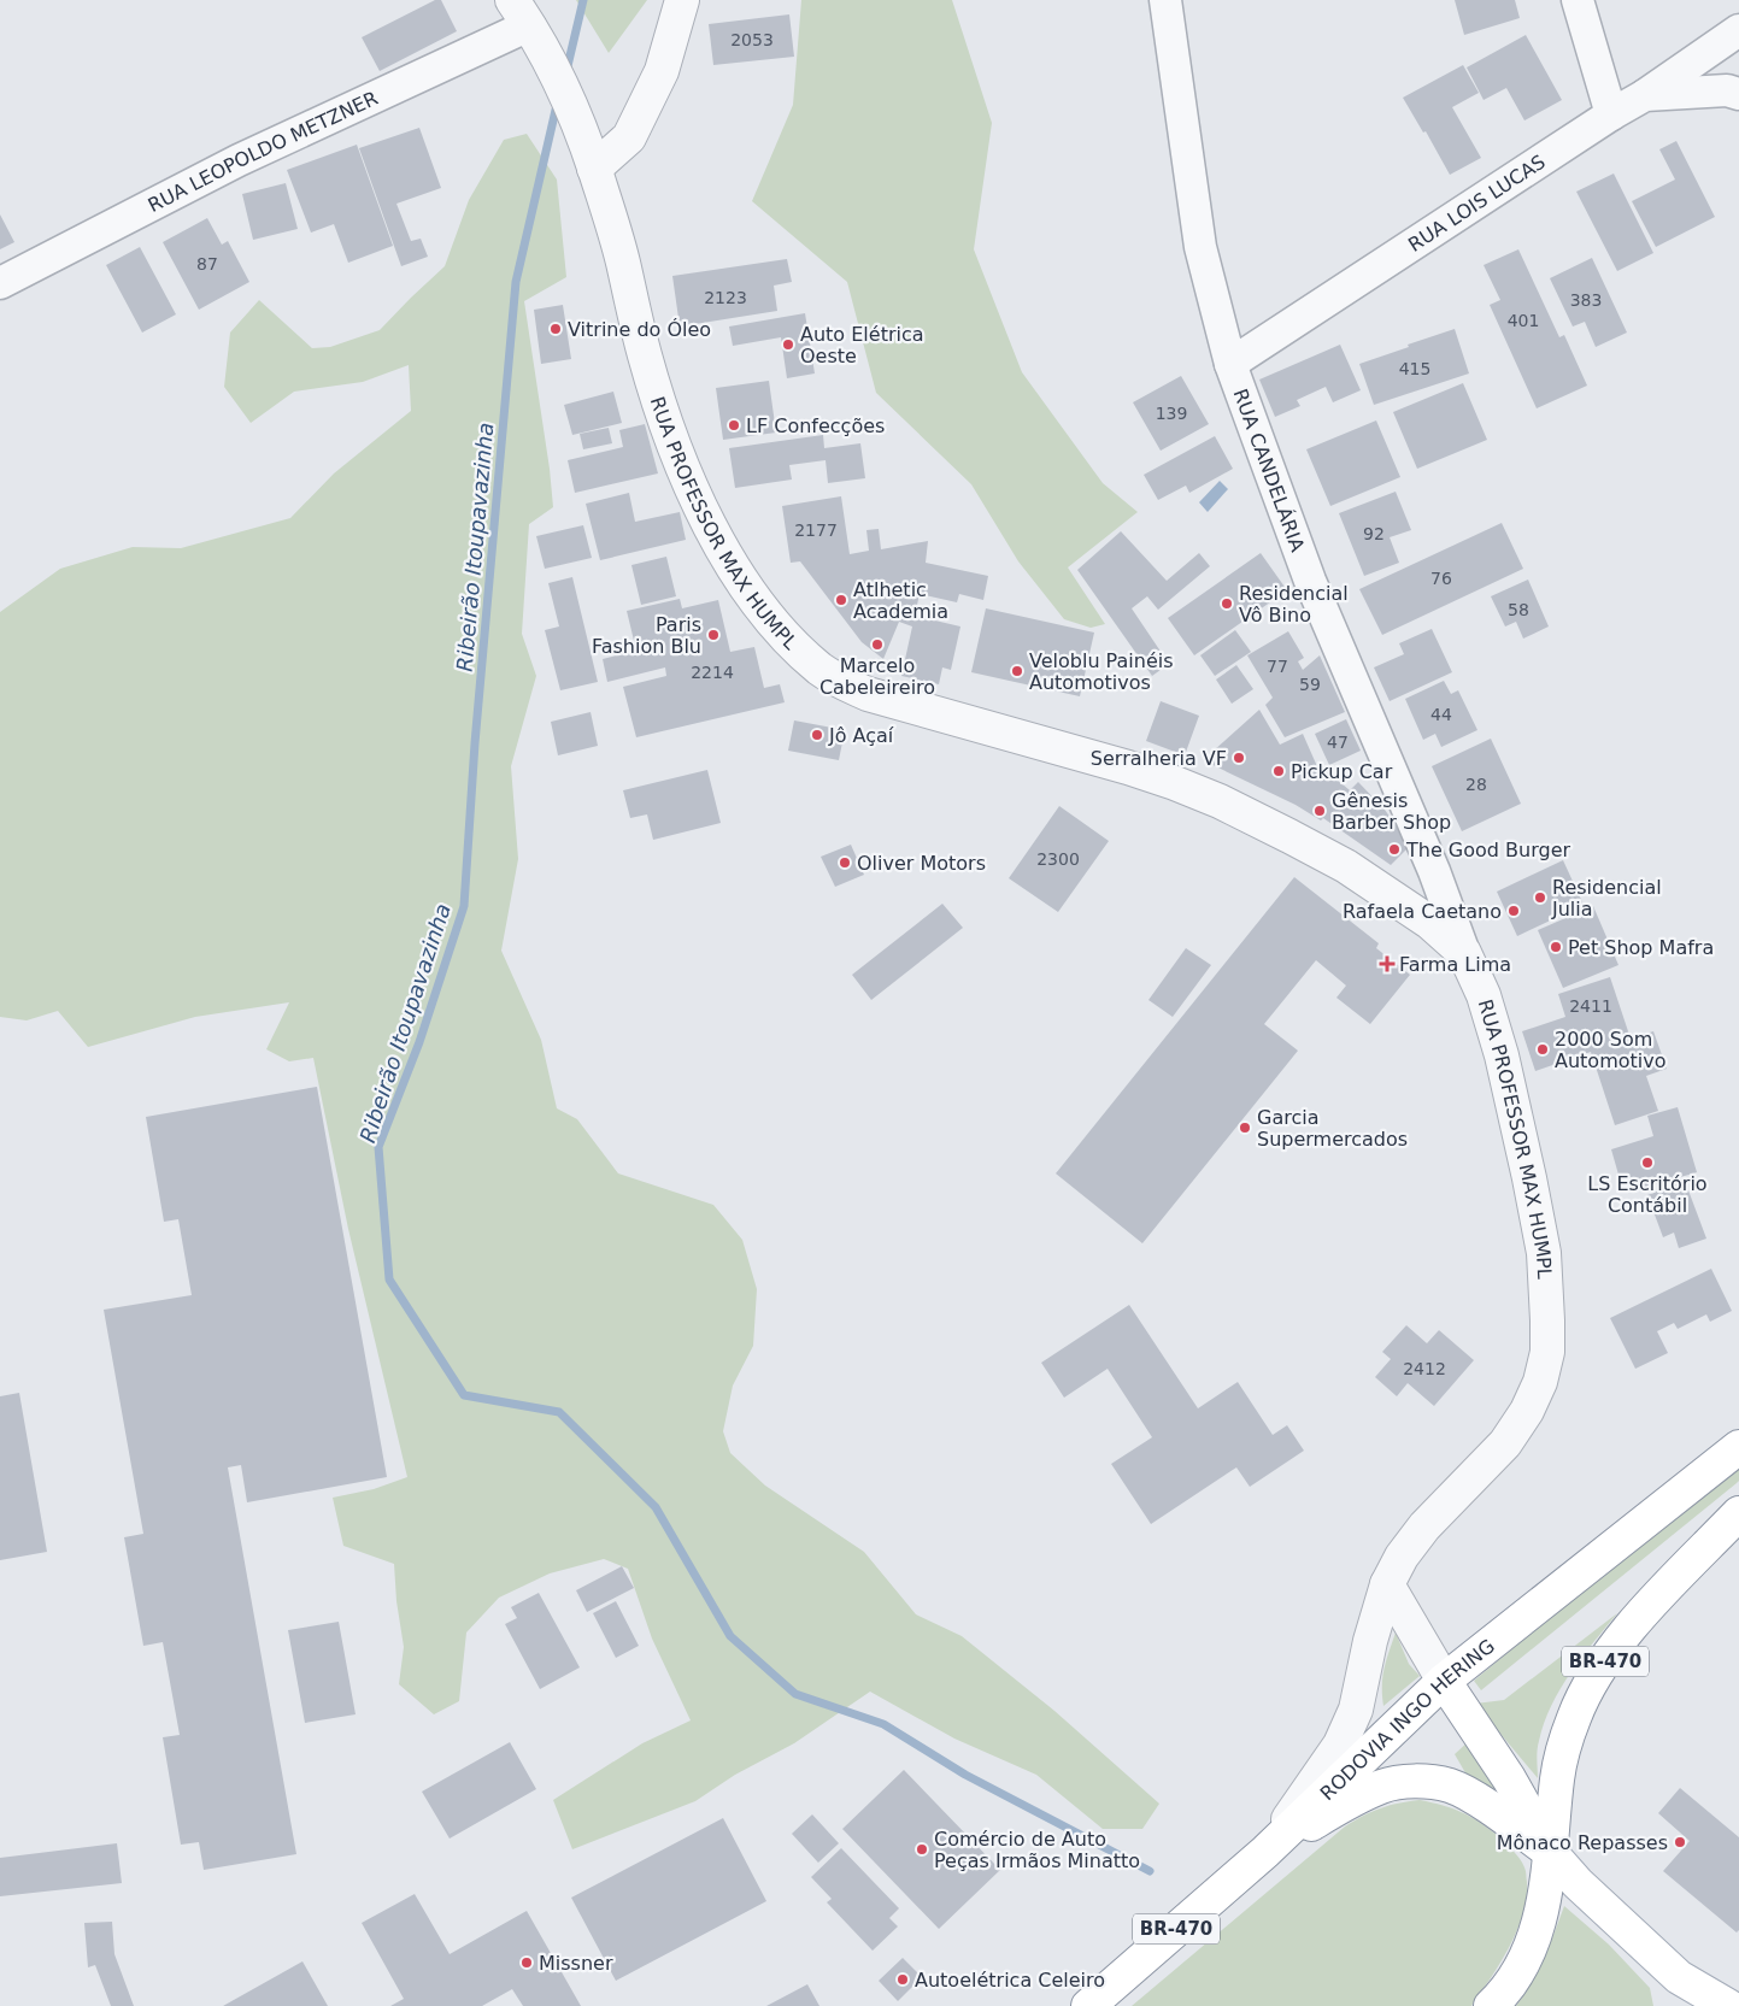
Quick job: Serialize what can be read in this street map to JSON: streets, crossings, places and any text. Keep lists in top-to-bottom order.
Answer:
{
  "streets": {
    "main road": ["BR-470", "RODOVIA INGO HERING"],
    "street": [
      "RUA LEOPOLDO METZNER",
      "RUA LOIS LUCAS",
      "RUA CANDELÁRIA",
      "RUA PROFESSOR MAX HUMPL"
    ]
  },
  "crossings": [
    ["RUA LEOPOLDO METZNER", "RUA PROFESSOR MAX HUMPL"],
    ["RUA LOIS LUCAS", "RUA CANDELÁRIA"],
    ["RUA CANDELÁRIA", "RUA PROFESSOR MAX HUMPL"],
    ["RUA PROFESSOR MAX HUMPL", "RODOVIA INGO HERING"]
  ],
  "water": ["Ribeirão Itoupavazinha"],
  "places": {
    "other": [
      "Vitrine do Óleo",
      "Auto Elétrica Oeste",
      "LF Confecções",
      "Atlhetic Academia",
      "Residencial Vô Bino",
      "Paris Fashion Blu",
      "Marcelo Cabeleireiro",
      "Veloblu Painéis Automotivos",
      "Jô Açaí",
      "Serralheria VF",
      "Pickup Car",
      "Gênesis Barber Shop",
      "The Good Burger",
      "Oliver Motors",
      "Residencial Julia",
      "Rafaela Caetano",
      "Pet Shop Mafra",
      "2000 Som Automotivo",
      "Garcia Supermercados",
      "LS Escritório Contábil",
      "Mônaco Repasses",
      "Comércio de Auto Peças Irmãos Minatto",
      "Missner",
      "Autoelétrica Celeiro"
    ],
    "health": ["Farma Lima"]
  },
  "house_numbers": [
    "2053",
    "87",
    "2123",
    "383",
    "401",
    "415",
    "139",
    "2177",
    "92",
    "76",
    "58",
    "77",
    "2214",
    "59",
    "44",
    "47",
    "28",
    "2300",
    "2411",
    "2412"
  ]
}
